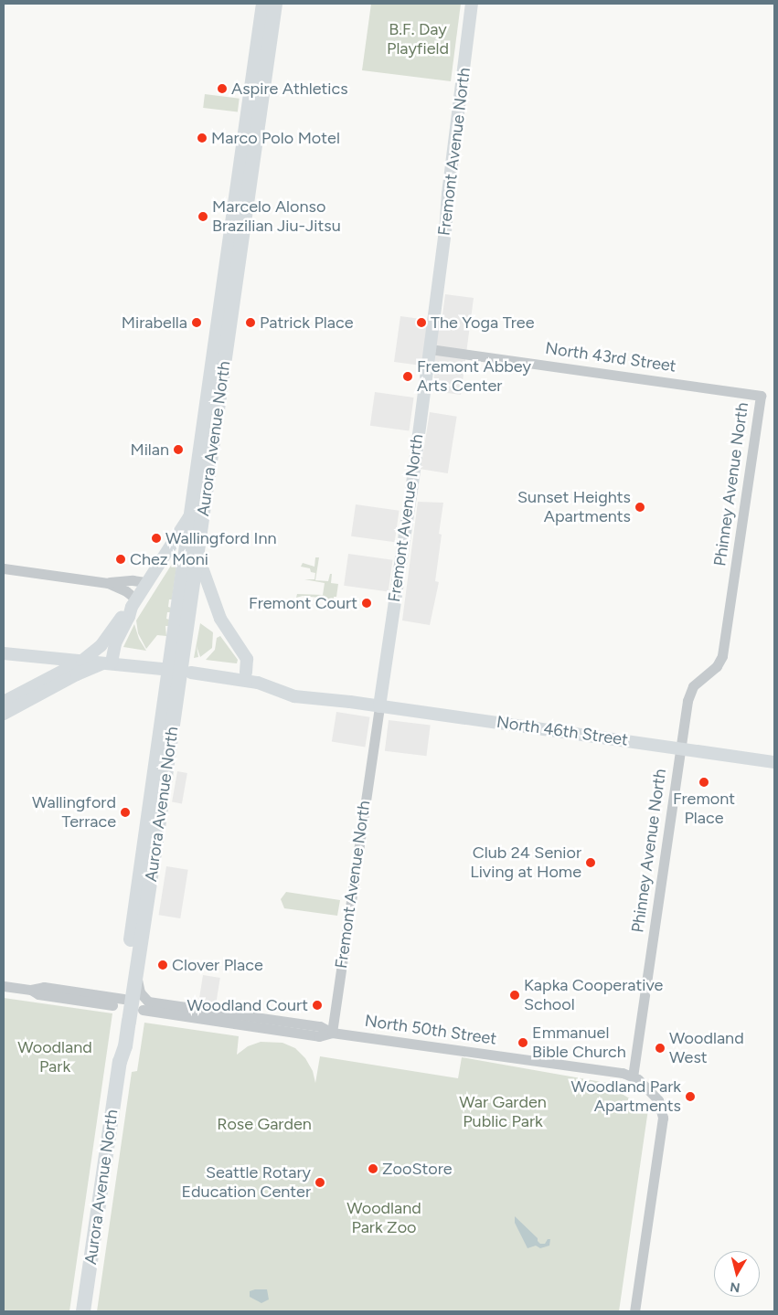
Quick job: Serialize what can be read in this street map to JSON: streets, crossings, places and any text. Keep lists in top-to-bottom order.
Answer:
{
  "streets": {
    "highway": ["Aurora Avenue North"],
    "main road": ["Fremont Avenue North", "North 46th Street"],
    "street": ["North 43rd Street", "Phinney Avenue North", "North 50th Street"]
  },
  "crossings": [
    ["Fremont Avenue North", "North 43rd Street"],
    ["Fremont Avenue North", "North 46th Street"],
    ["Fremont Avenue North", "North 50th Street"],
    ["North 43rd Street", "Phinney Avenue North"],
    ["Aurora Avenue North", "North 46th Street"],
    ["Aurora Avenue North", "North 50th Street"],
    ["Phinney Avenue North", "North 46th Street"],
    ["Phinney Avenue North", "North 50th Street"]
  ],
  "parks": [
    "B.F. Day Playfield",
    "Woodland Park",
    "War Garden Public Park",
    "Rose Garden",
    "Woodland Park Zoo"
  ],
  "places": [
    "Aspire Athletics",
    "Marco Polo Motel",
    "Marcelo Alonso Brazilian Jiu-Jitsu",
    "Mirabella",
    "Patrick Place",
    "The Yoga Tree",
    "Fremont Abbey Arts Center",
    "Milan",
    "Sunset Heights Apartments",
    "Wallingford Inn",
    "Chez Moni",
    "Fremont Court",
    "Fremont Place",
    "Wallingford Terrace",
    "Club 24 Senior Living at Home",
    "Clover Place",
    "Kapka Cooperative School",
    "Woodland Court",
    "Emmanuel Bible Church",
    "Woodland West",
    "Woodland Park Apartments",
    "ZooStore",
    "Seattle Rotary Education Center"
  ],
  "north": "bottom"
}
